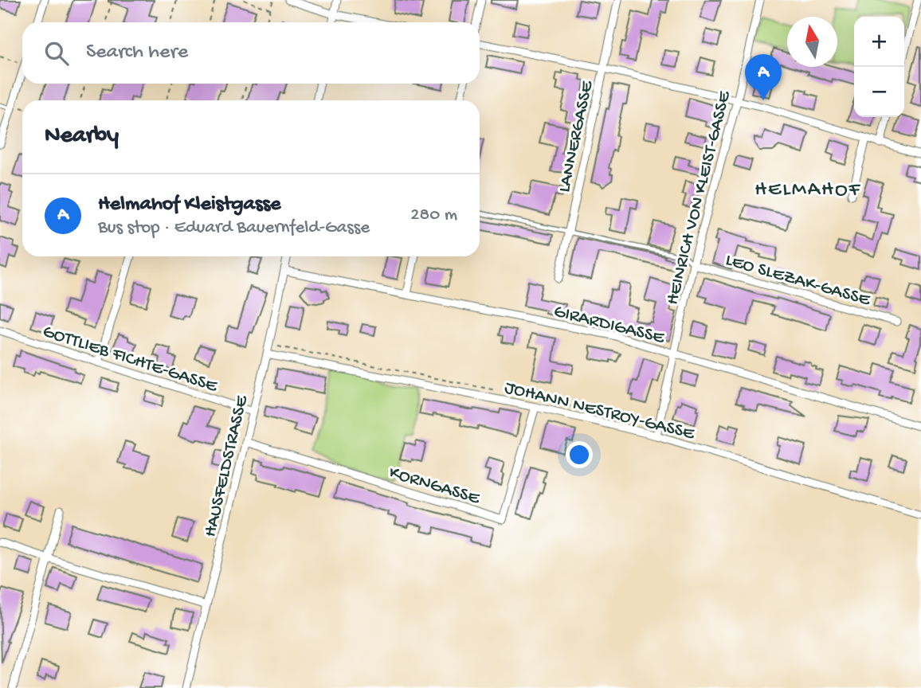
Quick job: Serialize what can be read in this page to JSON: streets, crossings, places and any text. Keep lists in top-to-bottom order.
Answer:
{
  "streets": {
    "street": [
      "LANNERGASSE",
      "HEINRICH VON KLEIST-GASSE",
      "LEO SLEZAK-GASSE",
      "GIRARDIGASSE",
      "GOTTLIEB FICHTE-GASSE",
      "JOHANN NESTROY-GASSE",
      "HAUSFELDSTRASSE",
      "KORNGASSE"
    ]
  },
  "crossings": [
    ["HEINRICH VON KLEIST-GASSE", "LEO SLEZAK-GASSE"],
    ["HEINRICH VON KLEIST-GASSE", "GIRARDIGASSE"],
    ["HEINRICH VON KLEIST-GASSE", "JOHANN NESTROY-GASSE"],
    ["GIRARDIGASSE", "HAUSFELDSTRASSE"],
    ["GOTTLIEB FICHTE-GASSE", "HAUSFELDSTRASSE"],
    ["JOHANN NESTROY-GASSE", "HAUSFELDSTRASSE"],
    ["JOHANN NESTROY-GASSE", "KORNGASSE"],
    ["HAUSFELDSTRASSE", "KORNGASSE"]
  ],
  "districts": ["HELMAHOF"],
  "north": "top",
  "page": {
    "map_buttons": ["+", "−"],
    "search": "Search here",
    "pins": "A",
    "heading": "Nearby",
    "list": [
      {
        "mark": "A",
        "name": "Helmahof Kleistgasse",
        "note": "Bus stop · Eduard Bauernfeld-Gasse",
        "value": "280 m"
      }
    ]
  }
}
